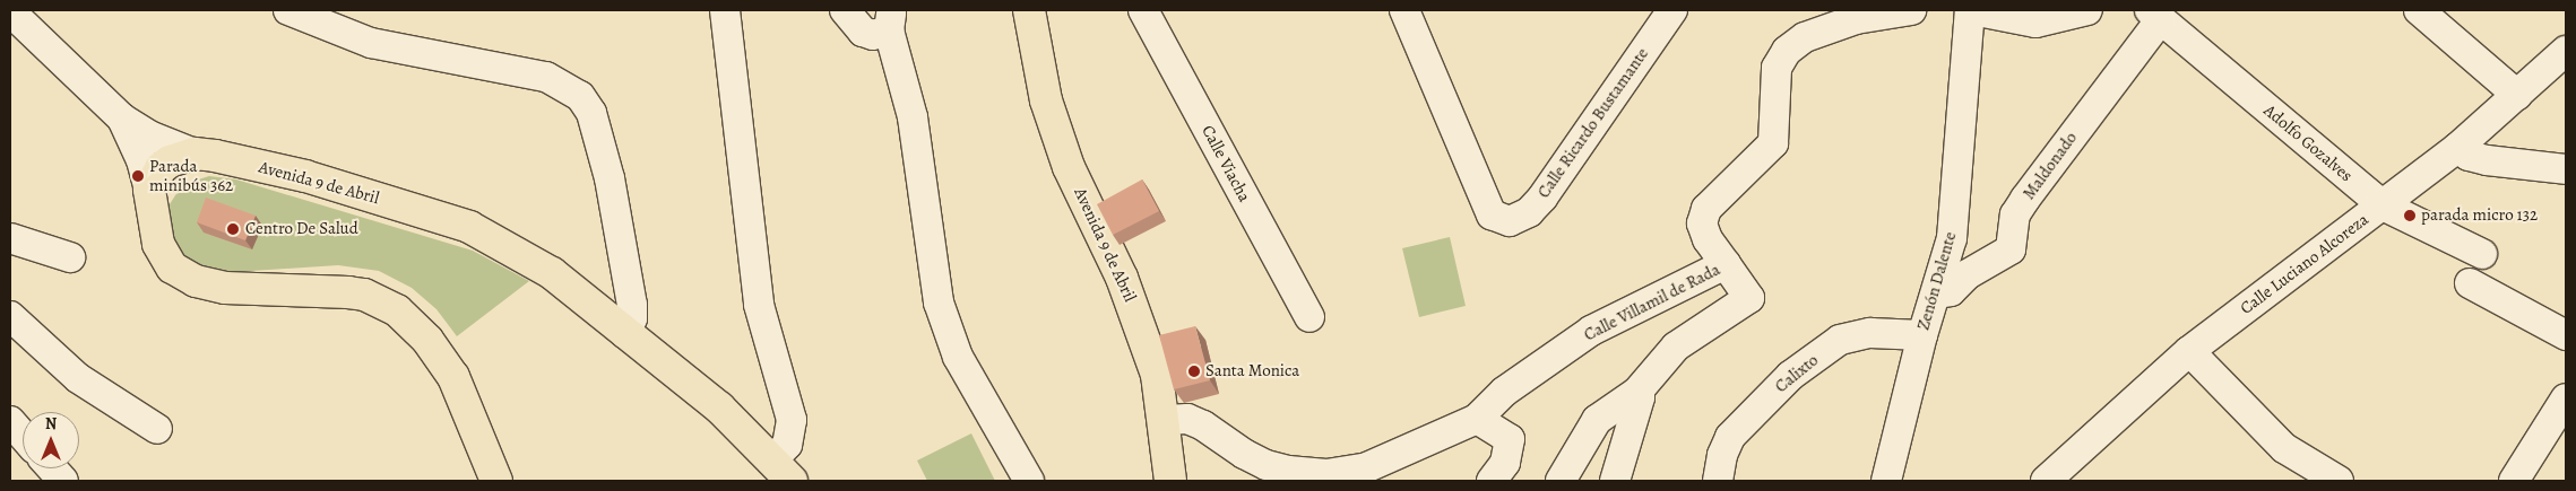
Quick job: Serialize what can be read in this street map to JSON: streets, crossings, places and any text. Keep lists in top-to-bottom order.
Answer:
{
  "streets": {
    "main road": ["Avenida 9 de Abril"],
    "street": [
      "Calle Ricardo Bustamante",
      "Adolfo Gozalves",
      "Calle Viacha",
      "Maldonado",
      "Calle Luciano Alcoreza",
      "Zenón Dalente",
      "Calle Villamil de Rada",
      "Calixto"
    ]
  },
  "crossings": [
    ["Adolfo Gozalves", "Maldonado"],
    ["Adolfo Gozalves", "Calle Luciano Alcoreza"],
    ["Maldonado", "Zenón Dalente"],
    ["Zenón Dalente", "Calixto"]
  ],
  "places": [
    "Parada minibús 362",
    "parada micro 132",
    "Centro De Salud",
    "Santa Monica"
  ],
  "north": "top"
}
